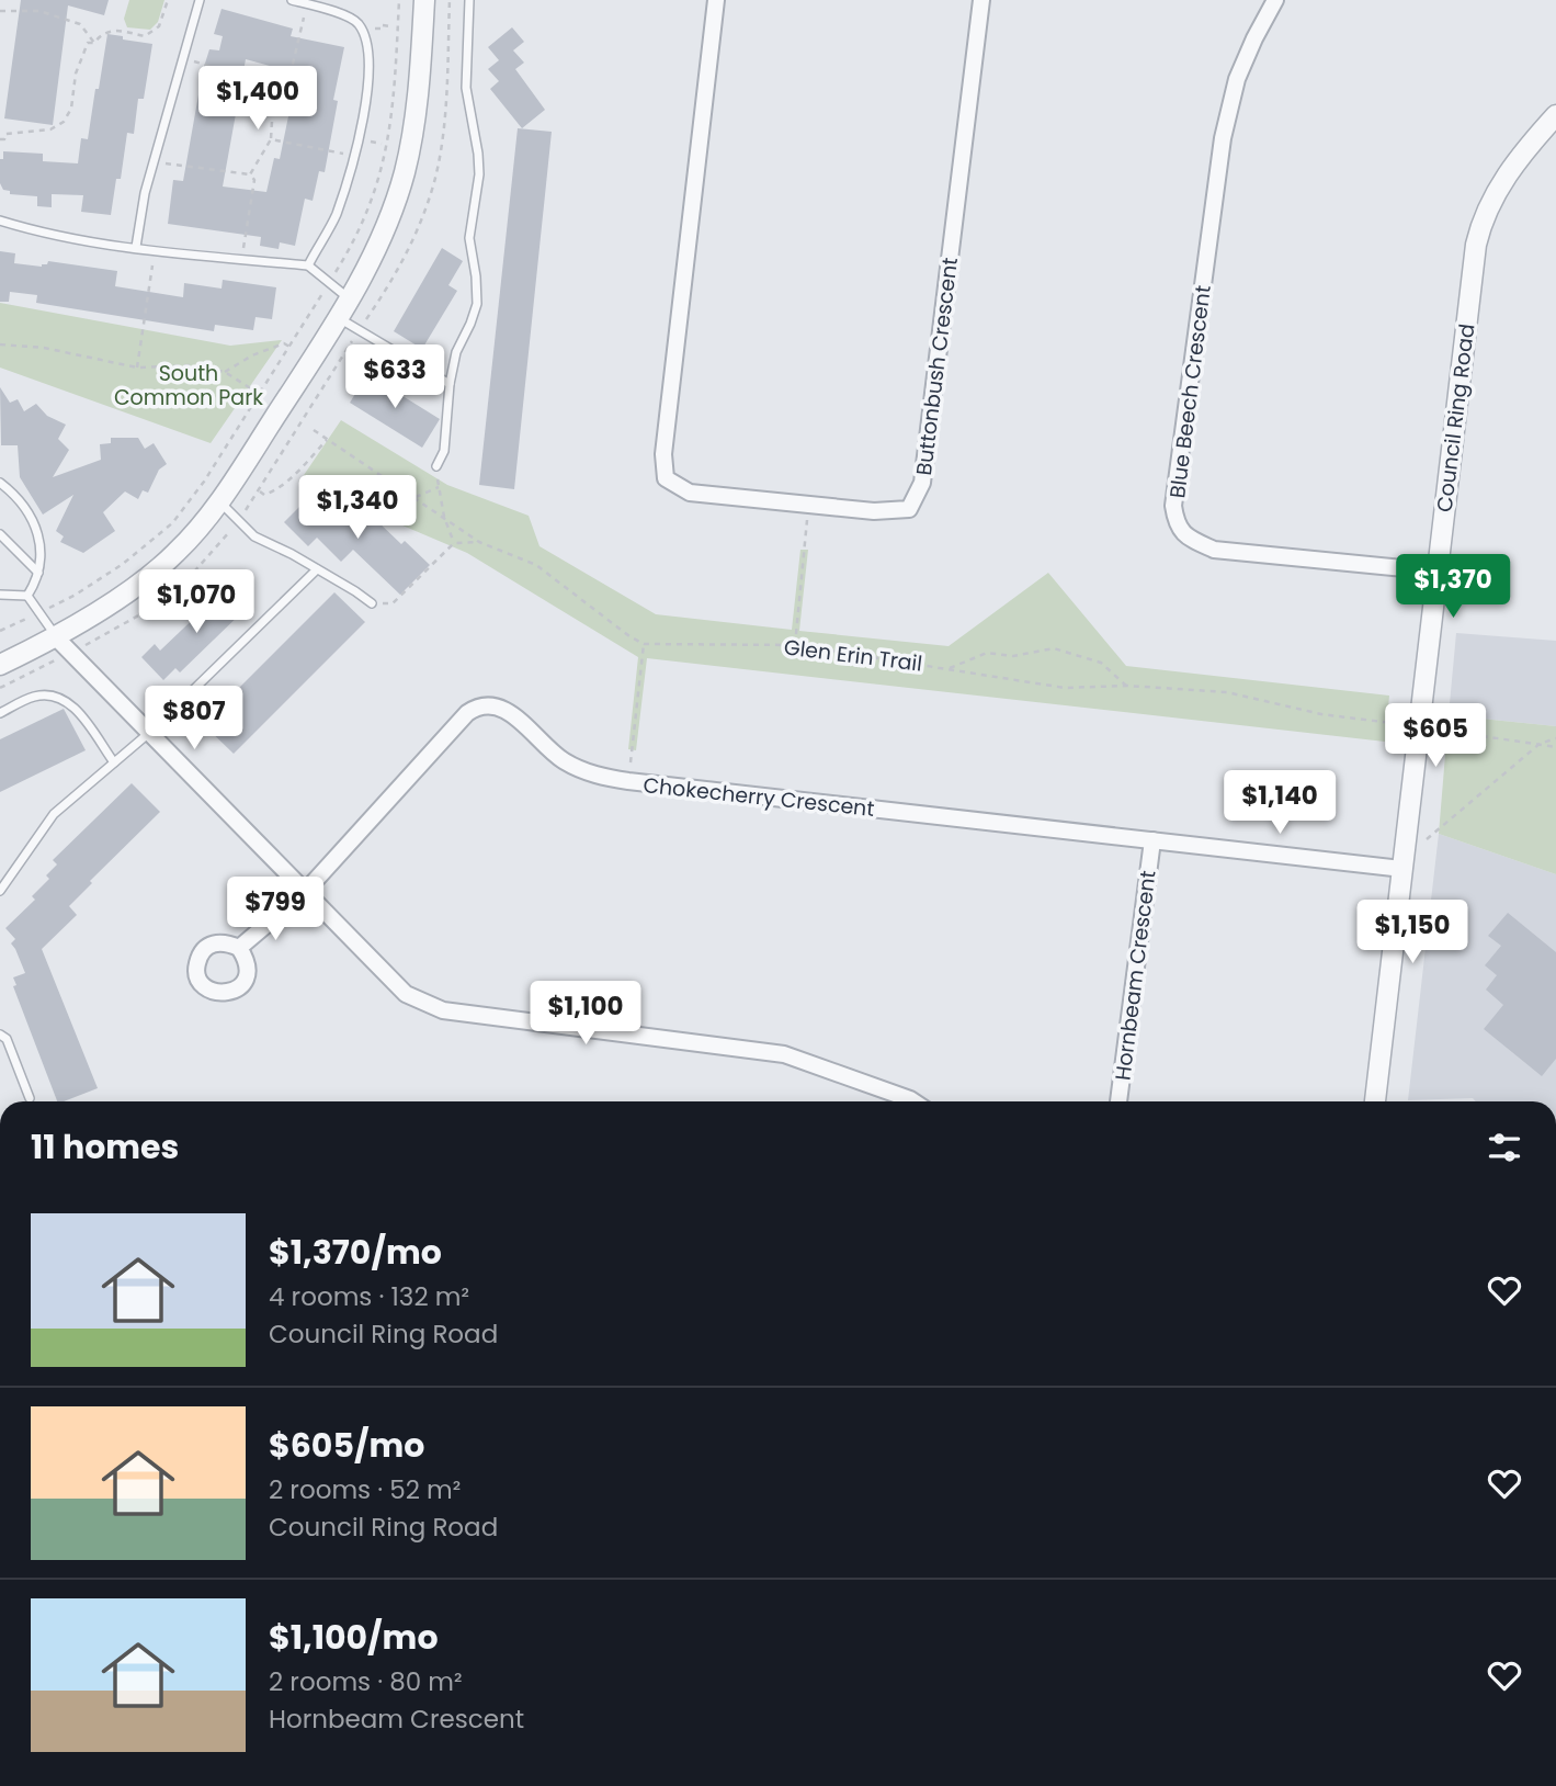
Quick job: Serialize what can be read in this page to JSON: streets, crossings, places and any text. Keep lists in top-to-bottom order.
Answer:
{
  "streets": {
    "street": [
      "Buttonbush Crescent",
      "Blue Beech Crescent",
      "Council Ring Road",
      "Chokecherry Crescent",
      "Hornbeam Crescent"
    ],
    "path": ["Glen Erin Trail"]
  },
  "crossings": [
    ["Blue Beech Crescent", "Council Ring Road"],
    ["Council Ring Road", "Chokecherry Crescent"],
    ["Chokecherry Crescent", "Hornbeam Crescent"]
  ],
  "parks": ["South Common Park"],
  "page": {
    "price": [
      "$1,400",
      "$633",
      "$1,340",
      "$1,370",
      "$1,070",
      "$807",
      "$605",
      "$1,140",
      "$799",
      "$1,150",
      "$1,100"
    ],
    "heading": "11 homes",
    "list": [
      {
        "name": "$1,370/mo",
        "note": "4 rooms · 132 m² · Council Ring Road"
      },
      {
        "name": "$605/mo",
        "note": "2 rooms · 52 m² · Council Ring Road"
      },
      {
        "name": "$1,100/mo",
        "note": "2 rooms · 80 m² · Hornbeam Crescent"
      }
    ]
  }
}
